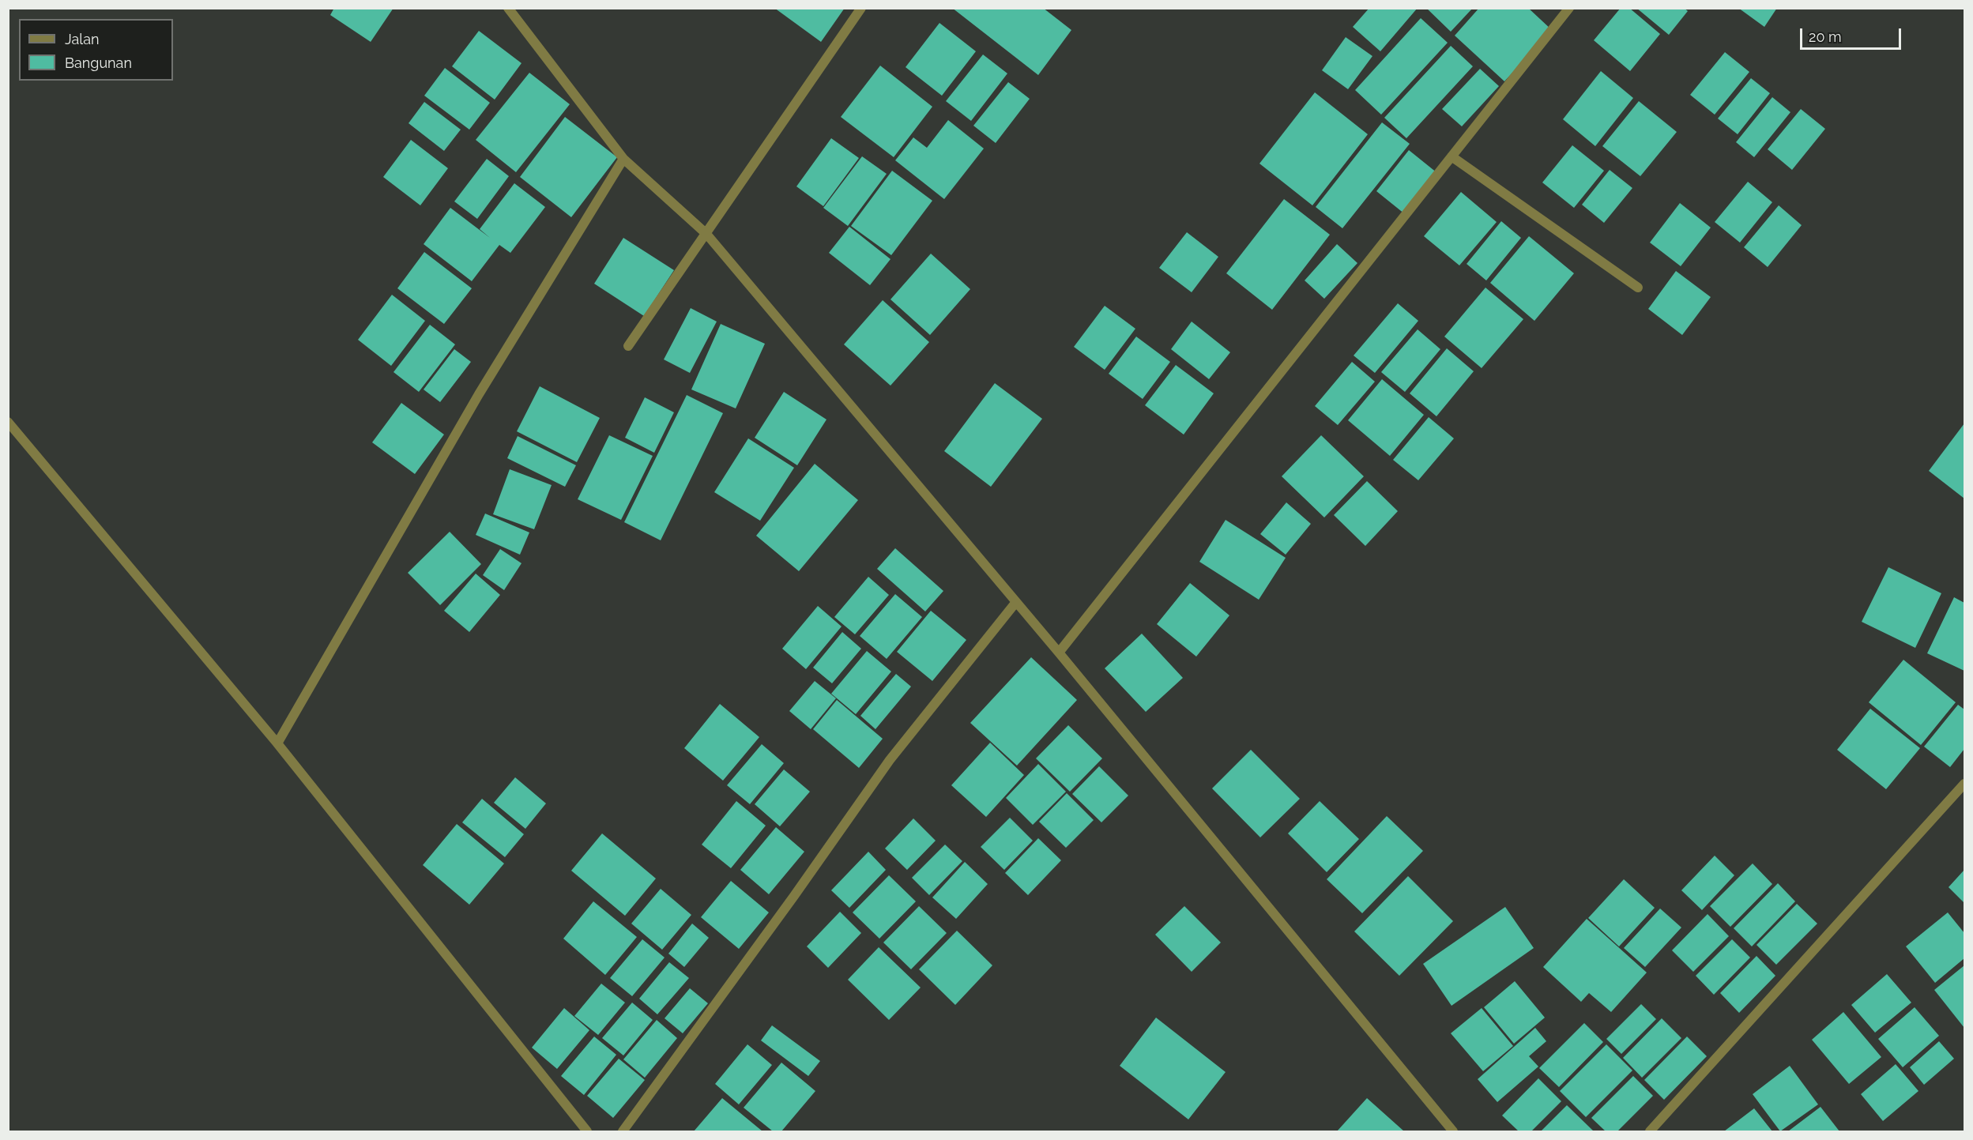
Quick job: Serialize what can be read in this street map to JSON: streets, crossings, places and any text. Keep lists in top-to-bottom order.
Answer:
{
  "legend": ["Jalan", "Bangunan"],
  "scale_bar": "20 m"
}
